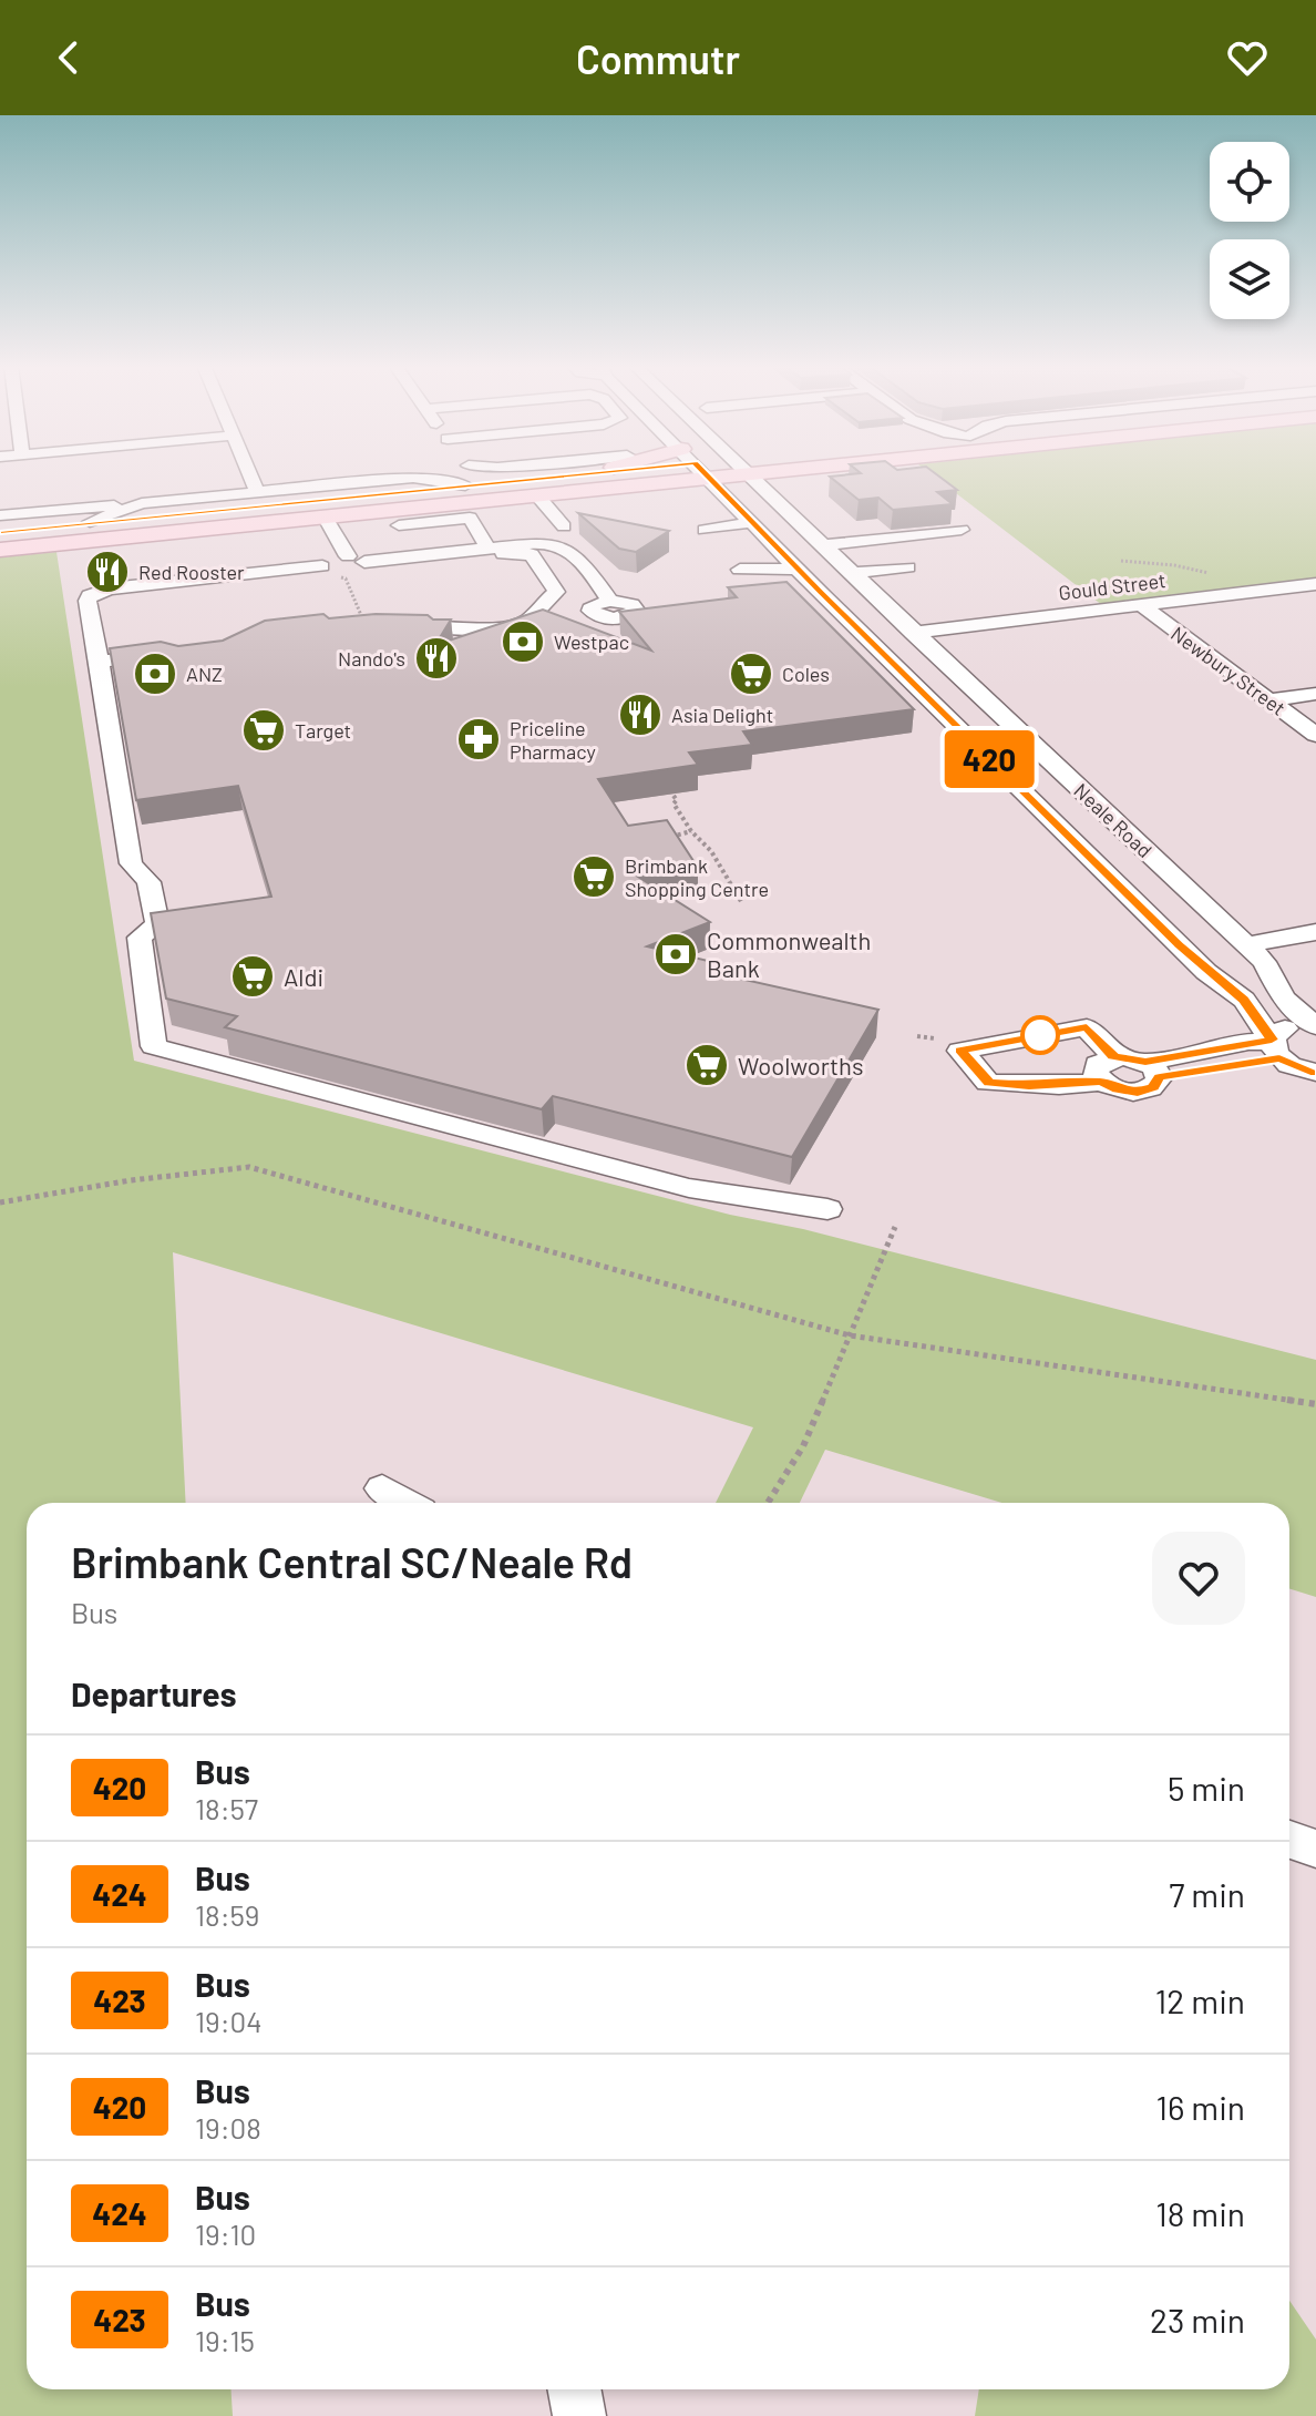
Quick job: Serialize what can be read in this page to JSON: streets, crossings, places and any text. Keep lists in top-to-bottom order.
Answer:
{
  "streets": {
    "street": ["Gould Street", "Newbury Street", "Neale Road"]
  },
  "crossings": [
    ["Gould Street", "Newbury Street"],
    ["Gould Street", "Neale Road"]
  ],
  "places": {
    "restaurant": ["Red Rooster", "Nando's", "Asia Delight"],
    "bank": ["Westpac", "ANZ", "Commonwealth Bank"],
    "supermarket": [
      "Coles",
      "Target",
      "Brimbank Shopping Centre",
      "Aldi",
      "Woolworths"
    ],
    "pharmacy": ["Priceline Pharmacy"]
  },
  "lines": ["bus line 420"],
  "page": {
    "header": "Commutr",
    "on_map": "420",
    "heading": [
      ["Brimbank Central SC/Neale Rd", "Bus"],
      "Departures"
    ],
    "list": [
      {
        "mark": "420",
        "name": "Bus",
        "note": "18:57",
        "value": "5 min"
      },
      {
        "mark": "424",
        "name": "Bus",
        "note": "18:59",
        "value": "7 min"
      },
      {
        "mark": "423",
        "name": "Bus",
        "note": "19:04",
        "value": "12 min"
      },
      {
        "mark": "420",
        "name": "Bus",
        "note": "19:08",
        "value": "16 min"
      },
      {
        "mark": "424",
        "name": "Bus",
        "note": "19:10",
        "value": "18 min"
      },
      {
        "mark": "423",
        "name": "Bus",
        "note": "19:15",
        "value": "23 min"
      }
    ]
  }
}
